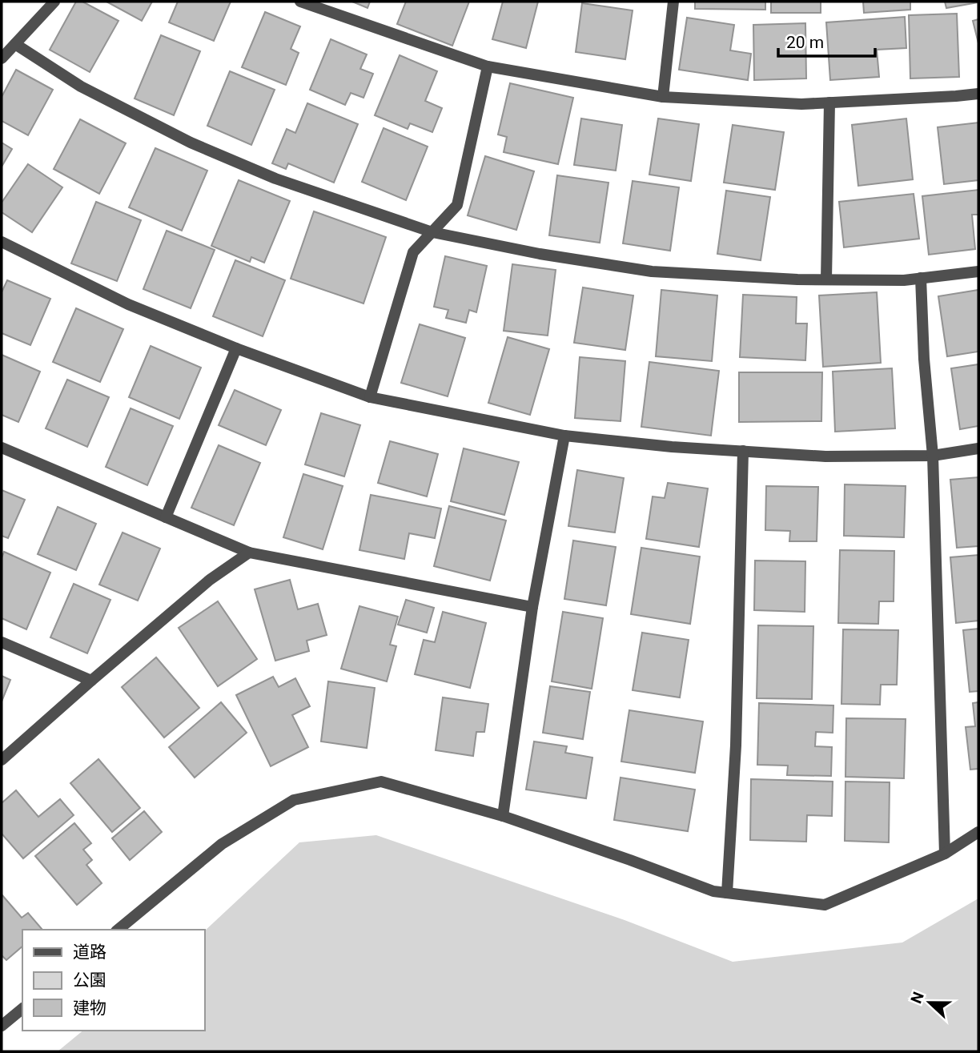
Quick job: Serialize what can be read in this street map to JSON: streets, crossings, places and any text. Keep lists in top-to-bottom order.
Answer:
{
  "legend": ["道路", "公園", "建物"],
  "scale_bar": "20 m",
  "north": "left"
}
